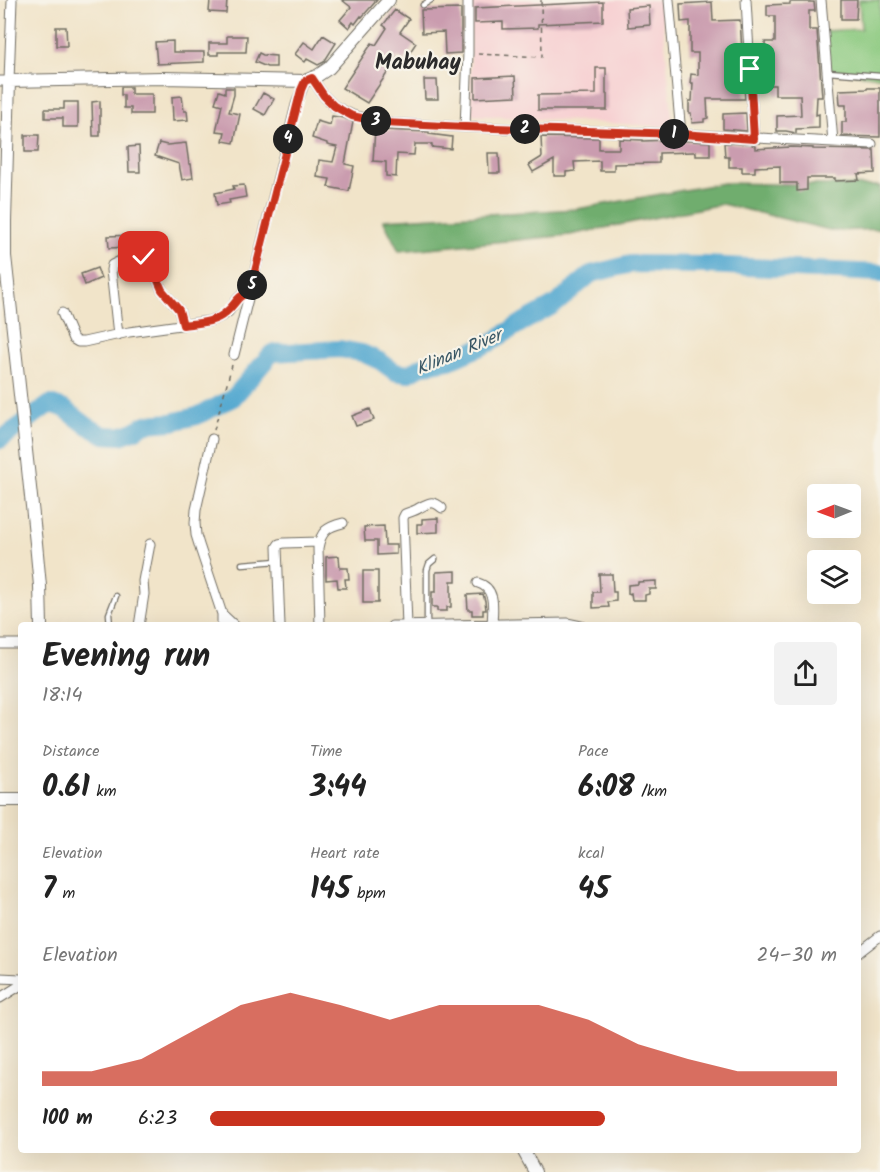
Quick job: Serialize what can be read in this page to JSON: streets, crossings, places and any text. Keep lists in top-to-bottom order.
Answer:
{
  "districts": ["Mabuhay"],
  "water": ["Klinan River"],
  "north": "left",
  "page": {
    "pins": [
      "3",
      "2",
      "1",
      "4",
      "5"
    ],
    "heading": ["Evening run", "18:14"],
    "stats": [
      ["Distance", "0.61 km"],
      ["Time", "3:44"],
      ["Pace", "6:08 /km"],
      ["Elevation", "7 m"],
      ["Heart rate", "145 bpm"],
      ["kcal", "45"]
    ],
    "chart": ["Elevation", "24–30 m"],
    "list": [
      {
        "name": "100 m",
        "note": "6:23"
      }
    ]
  }
}
